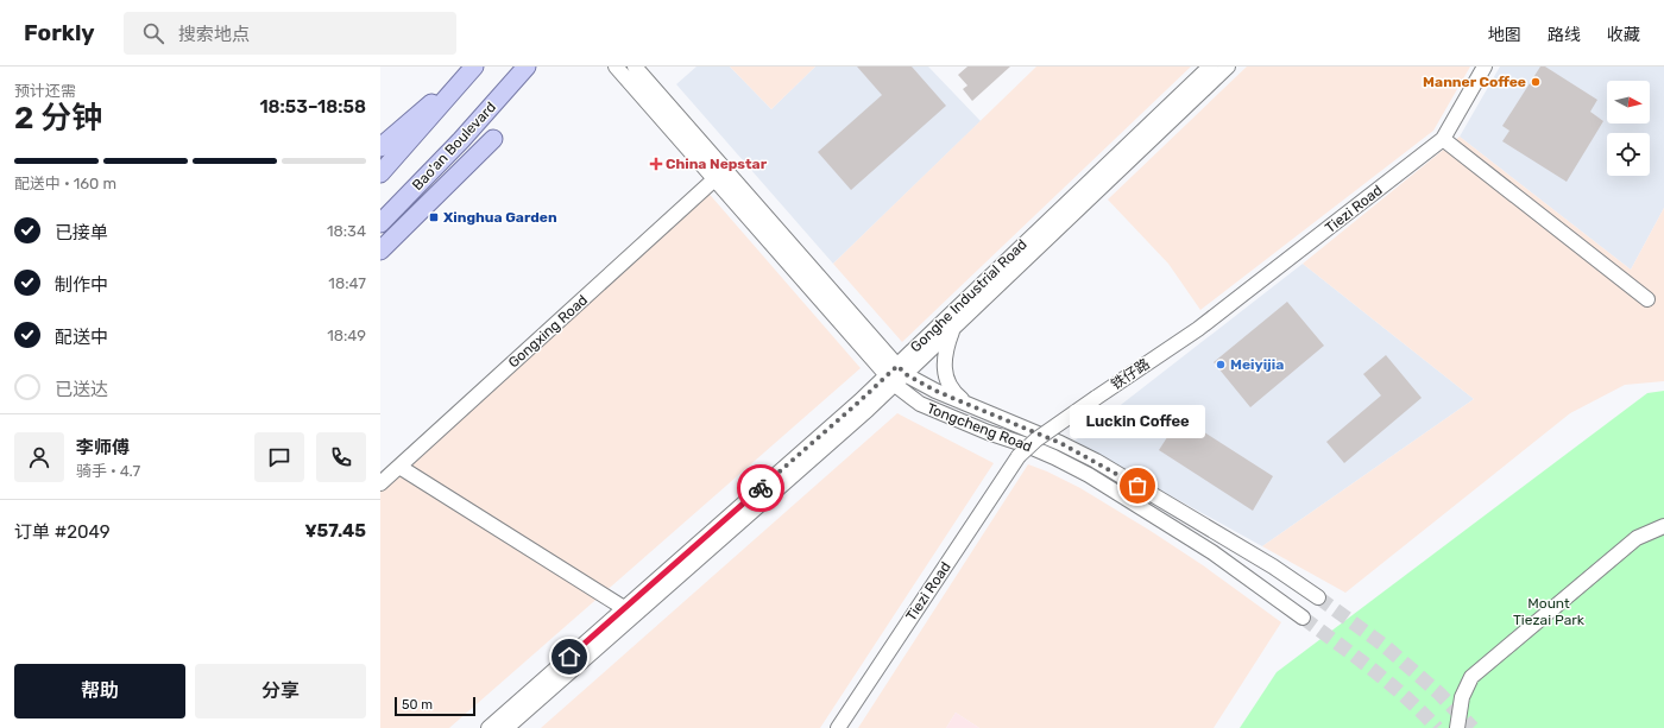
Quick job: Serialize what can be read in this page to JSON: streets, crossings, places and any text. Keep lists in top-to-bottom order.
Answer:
{
  "streets": {
    "main road": ["Bao'an Boulevard"],
    "street": [
      "Tiezi Road",
      "Gonghe Industrial Road",
      "Gongxing Road",
      "铁仔路",
      "Tongcheng Road"
    ]
  },
  "crossings": [
    ["Tiezi Road", "铁仔路"],
    ["Gonghe Industrial Road", "Tongcheng Road"],
    ["Gongxing Road", "Tongcheng Road"]
  ],
  "parks": ["Mount Tiezai Park"],
  "places": {
    "other": ["Manner Coffee", "Meiyijia", "Luckin Coffee"],
    "health": ["China Nepstar"],
    "transit": ["Xinghua Garden"]
  },
  "scale_bar": "50 m",
  "north": "right",
  "page": {
    "header": "Forkly",
    "search": "搜索地点",
    "nav": ["地图", "路线", "收藏"],
    "heading": ["2 分钟", "预计还需", "18:53–18:58"],
    "panel": [
      "李师傅",
      "骑手 · 4.7",
      "订单 #2049",
      "¥57.45"
    ],
    "bar": "配送中 · 160 m",
    "list": [
      ["已接单", "18:34"],
      ["制作中", "18:47"],
      ["配送中", "18:49"],
      "已送达"
    ],
    "bubble": "Luckin Coffee",
    "buttons": ["帮助", "分享"],
    "scale": "50 m"
  }
}
